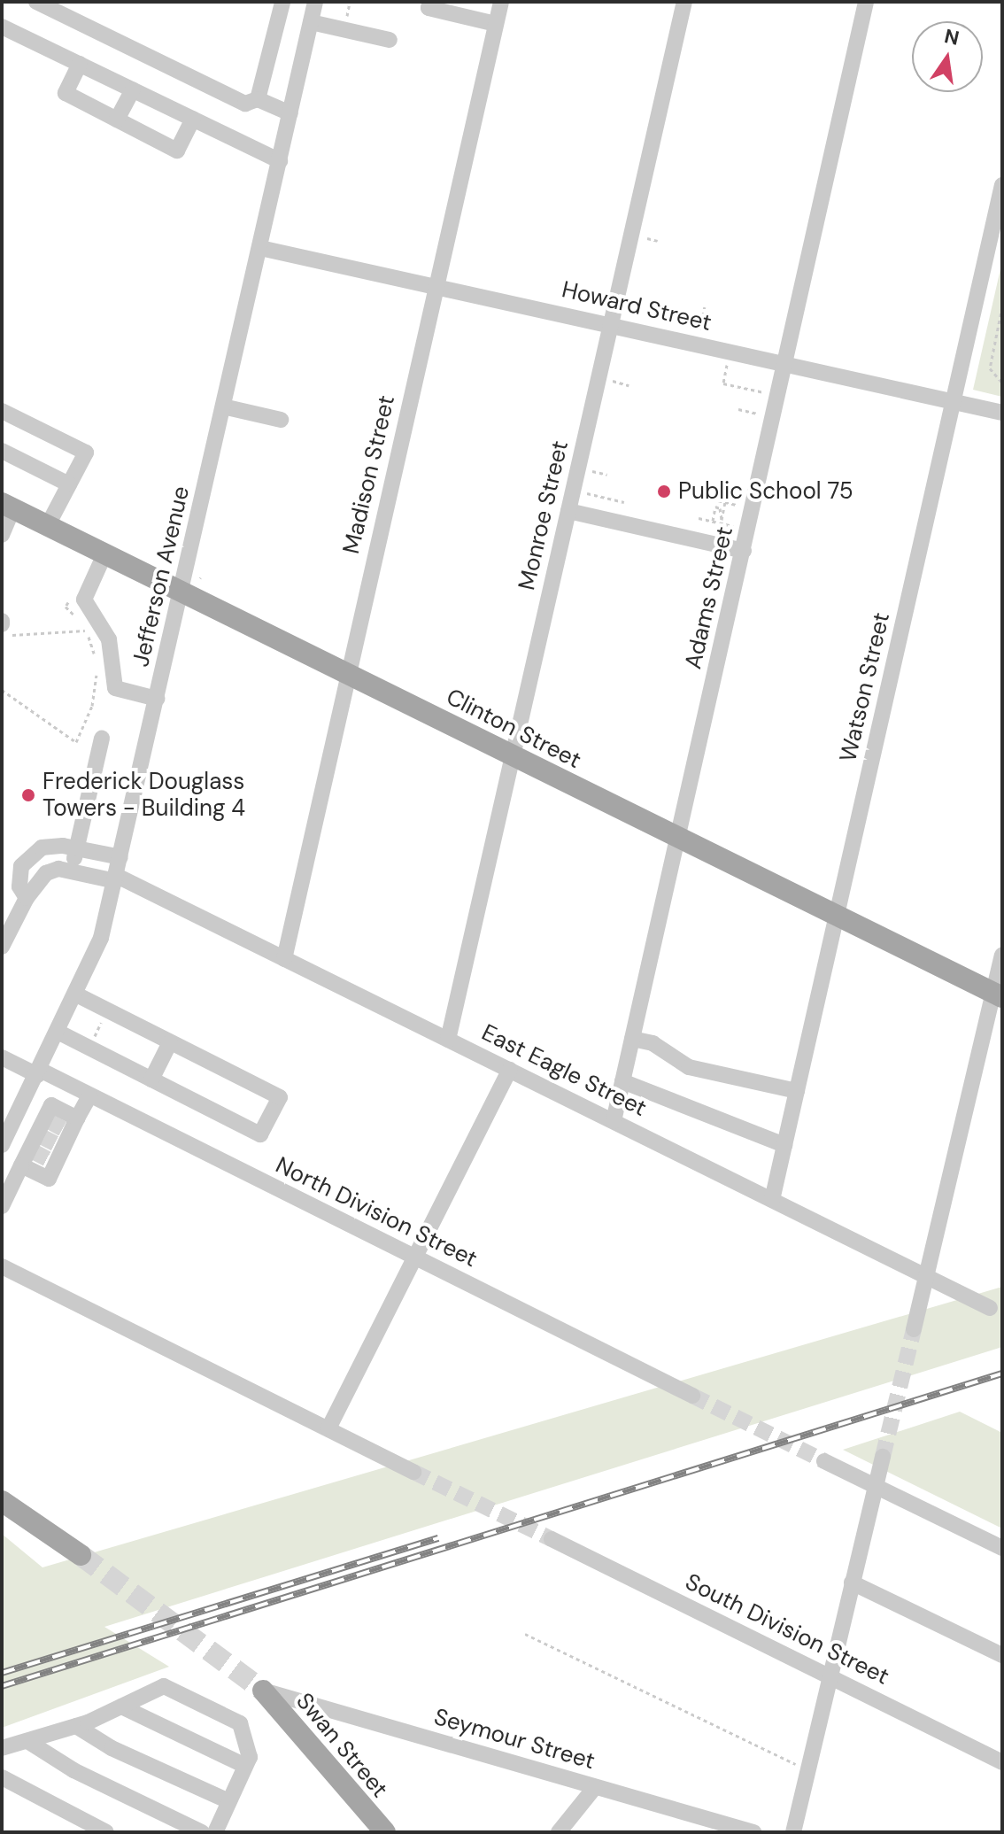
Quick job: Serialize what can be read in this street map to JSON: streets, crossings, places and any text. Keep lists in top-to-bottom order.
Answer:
{
  "streets": {
    "main road": ["Clinton Street", "Swan Street"],
    "street": [
      "Howard Street",
      "Madison Street",
      "Monroe Street",
      "Jefferson Avenue",
      "Adams Street",
      "Watson Street",
      "East Eagle Street",
      "North Division Street",
      "South Division Street",
      "Seymour Street"
    ]
  },
  "crossings": [
    ["Howard Street", "Madison Street"],
    ["Howard Street", "Monroe Street"],
    ["Howard Street", "Jefferson Avenue"],
    ["Howard Street", "Adams Street"],
    ["Howard Street", "Watson Street"],
    ["Madison Street", "Clinton Street"],
    ["Madison Street", "East Eagle Street"],
    ["Monroe Street", "Clinton Street"],
    ["Monroe Street", "East Eagle Street"],
    ["Jefferson Avenue", "Clinton Street"],
    ["Jefferson Avenue", "East Eagle Street"],
    ["Jefferson Avenue", "North Division Street"],
    ["Adams Street", "Clinton Street"],
    ["Adams Street", "East Eagle Street"],
    ["Watson Street", "Clinton Street"],
    ["Watson Street", "East Eagle Street"],
    ["Seymour Street", "Swan Street"]
  ],
  "places": ["Public School 75", "Frederick Douglass Towers - Building 4"],
  "north": "top"
}
